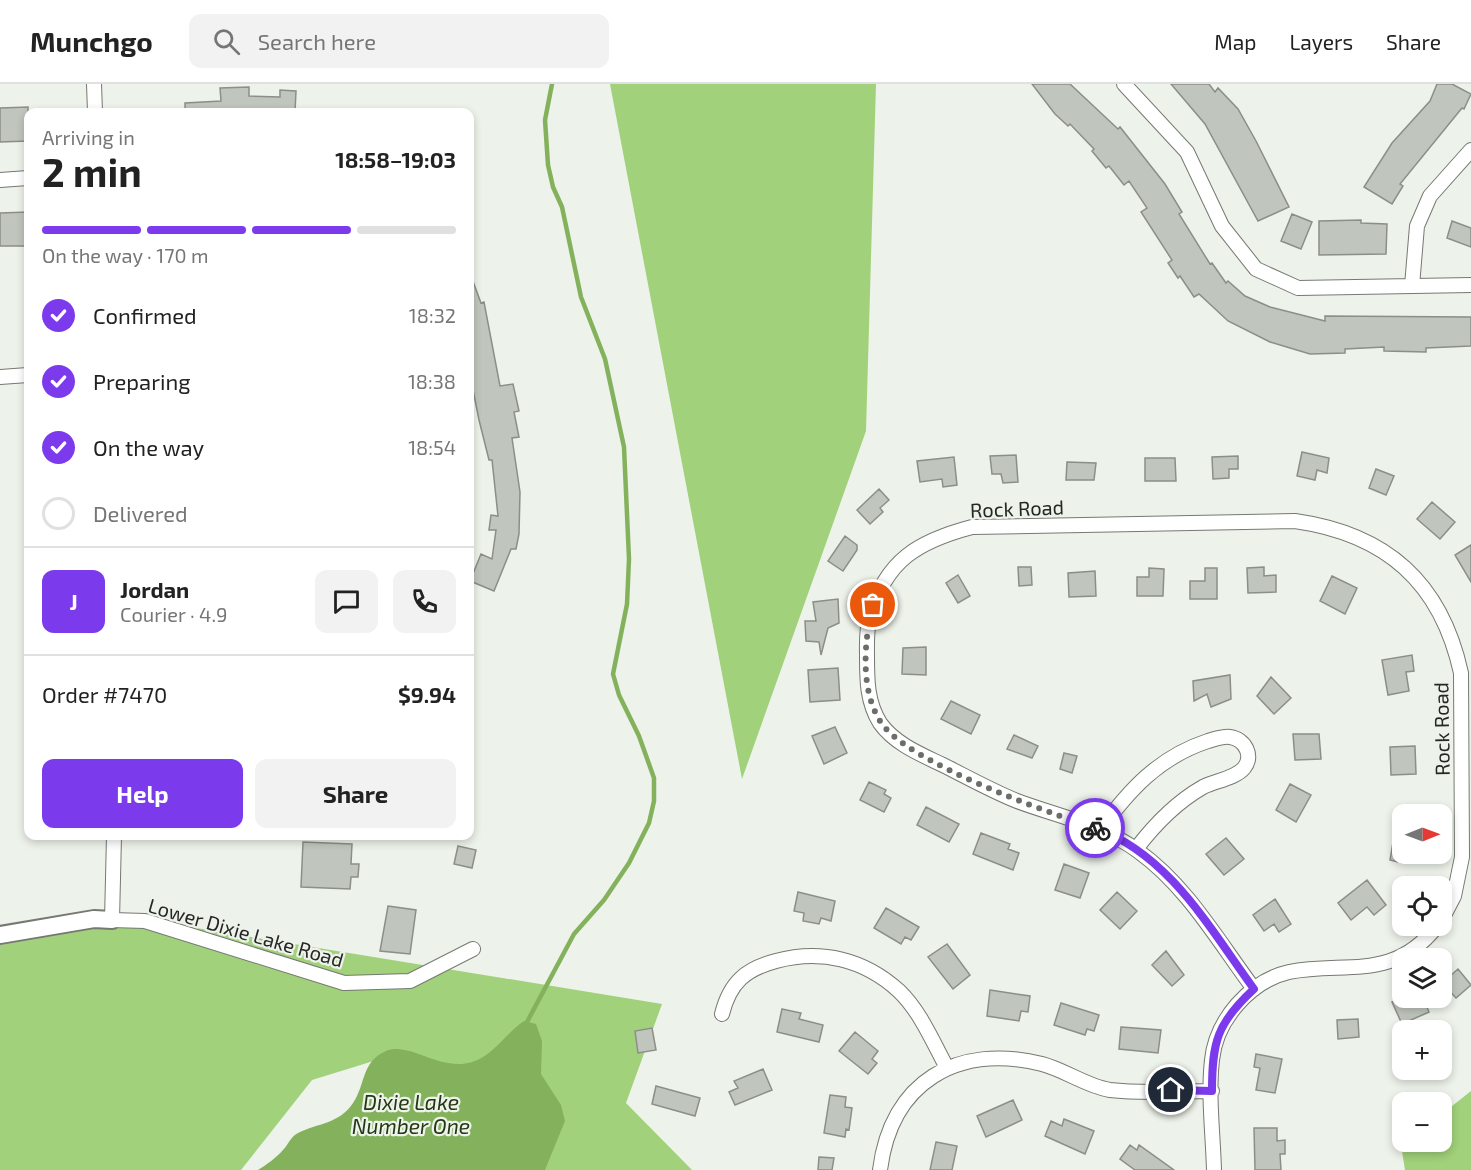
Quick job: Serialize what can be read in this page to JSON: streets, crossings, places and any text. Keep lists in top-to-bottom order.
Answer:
{
  "streets": {
    "street": ["Rock Road", "Lower Dixie Lake Road"]
  },
  "water": ["Dixie Lake Number One"],
  "north": "right",
  "page": {
    "header": "Munchgo",
    "search": "Search here",
    "nav": ["Map", "Layers", "Share"],
    "heading": ["2 min", "Arriving in", "18:58–19:03"],
    "panel": [
      "Jordan",
      "Courier · 4.9",
      "Order #7470",
      "$9.94"
    ],
    "bar": "On the way · 170 m",
    "list": [
      ["Confirmed", "18:32"],
      ["Preparing", "18:38"],
      ["On the way", "18:54"],
      "Delivered"
    ],
    "round": "J",
    "buttons": ["Help", "Share"],
    "map_buttons": ["+", "−"]
  }
}
